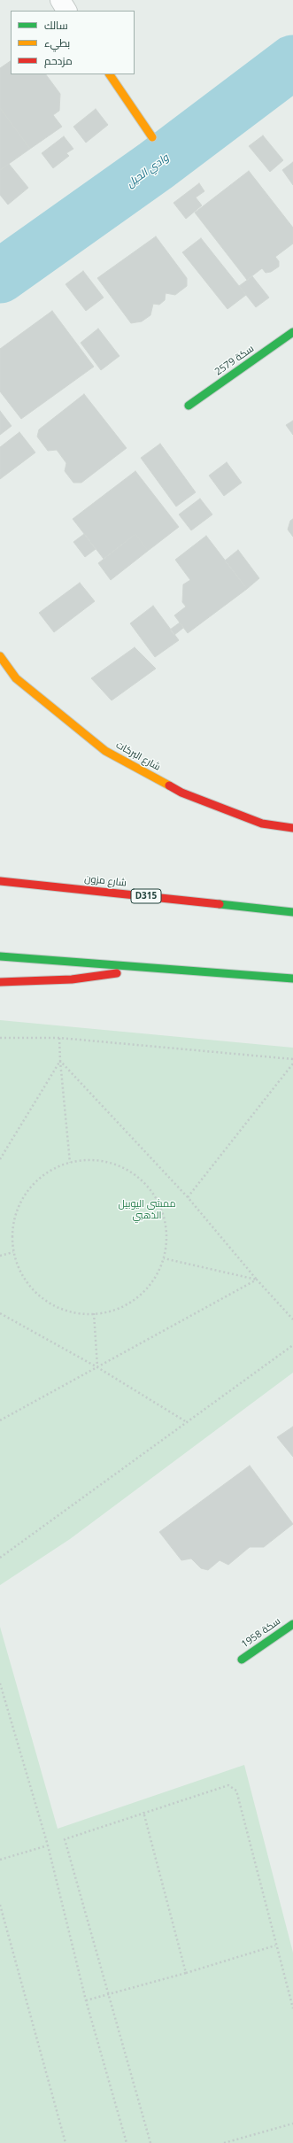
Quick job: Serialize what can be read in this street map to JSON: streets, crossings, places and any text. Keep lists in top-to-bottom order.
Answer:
{
  "streets": {
    "main road": [
      "سكة 2579",
      "شارع البركات",
      "شارع مزون",
      "D315",
      "سكة 1958"
    ]
  },
  "water": ["وادي الحيل"],
  "parks": ["ممشى اليوبيل الذهبي"],
  "legend": ["سالك", "بطيء", "مزدحم"]
}
